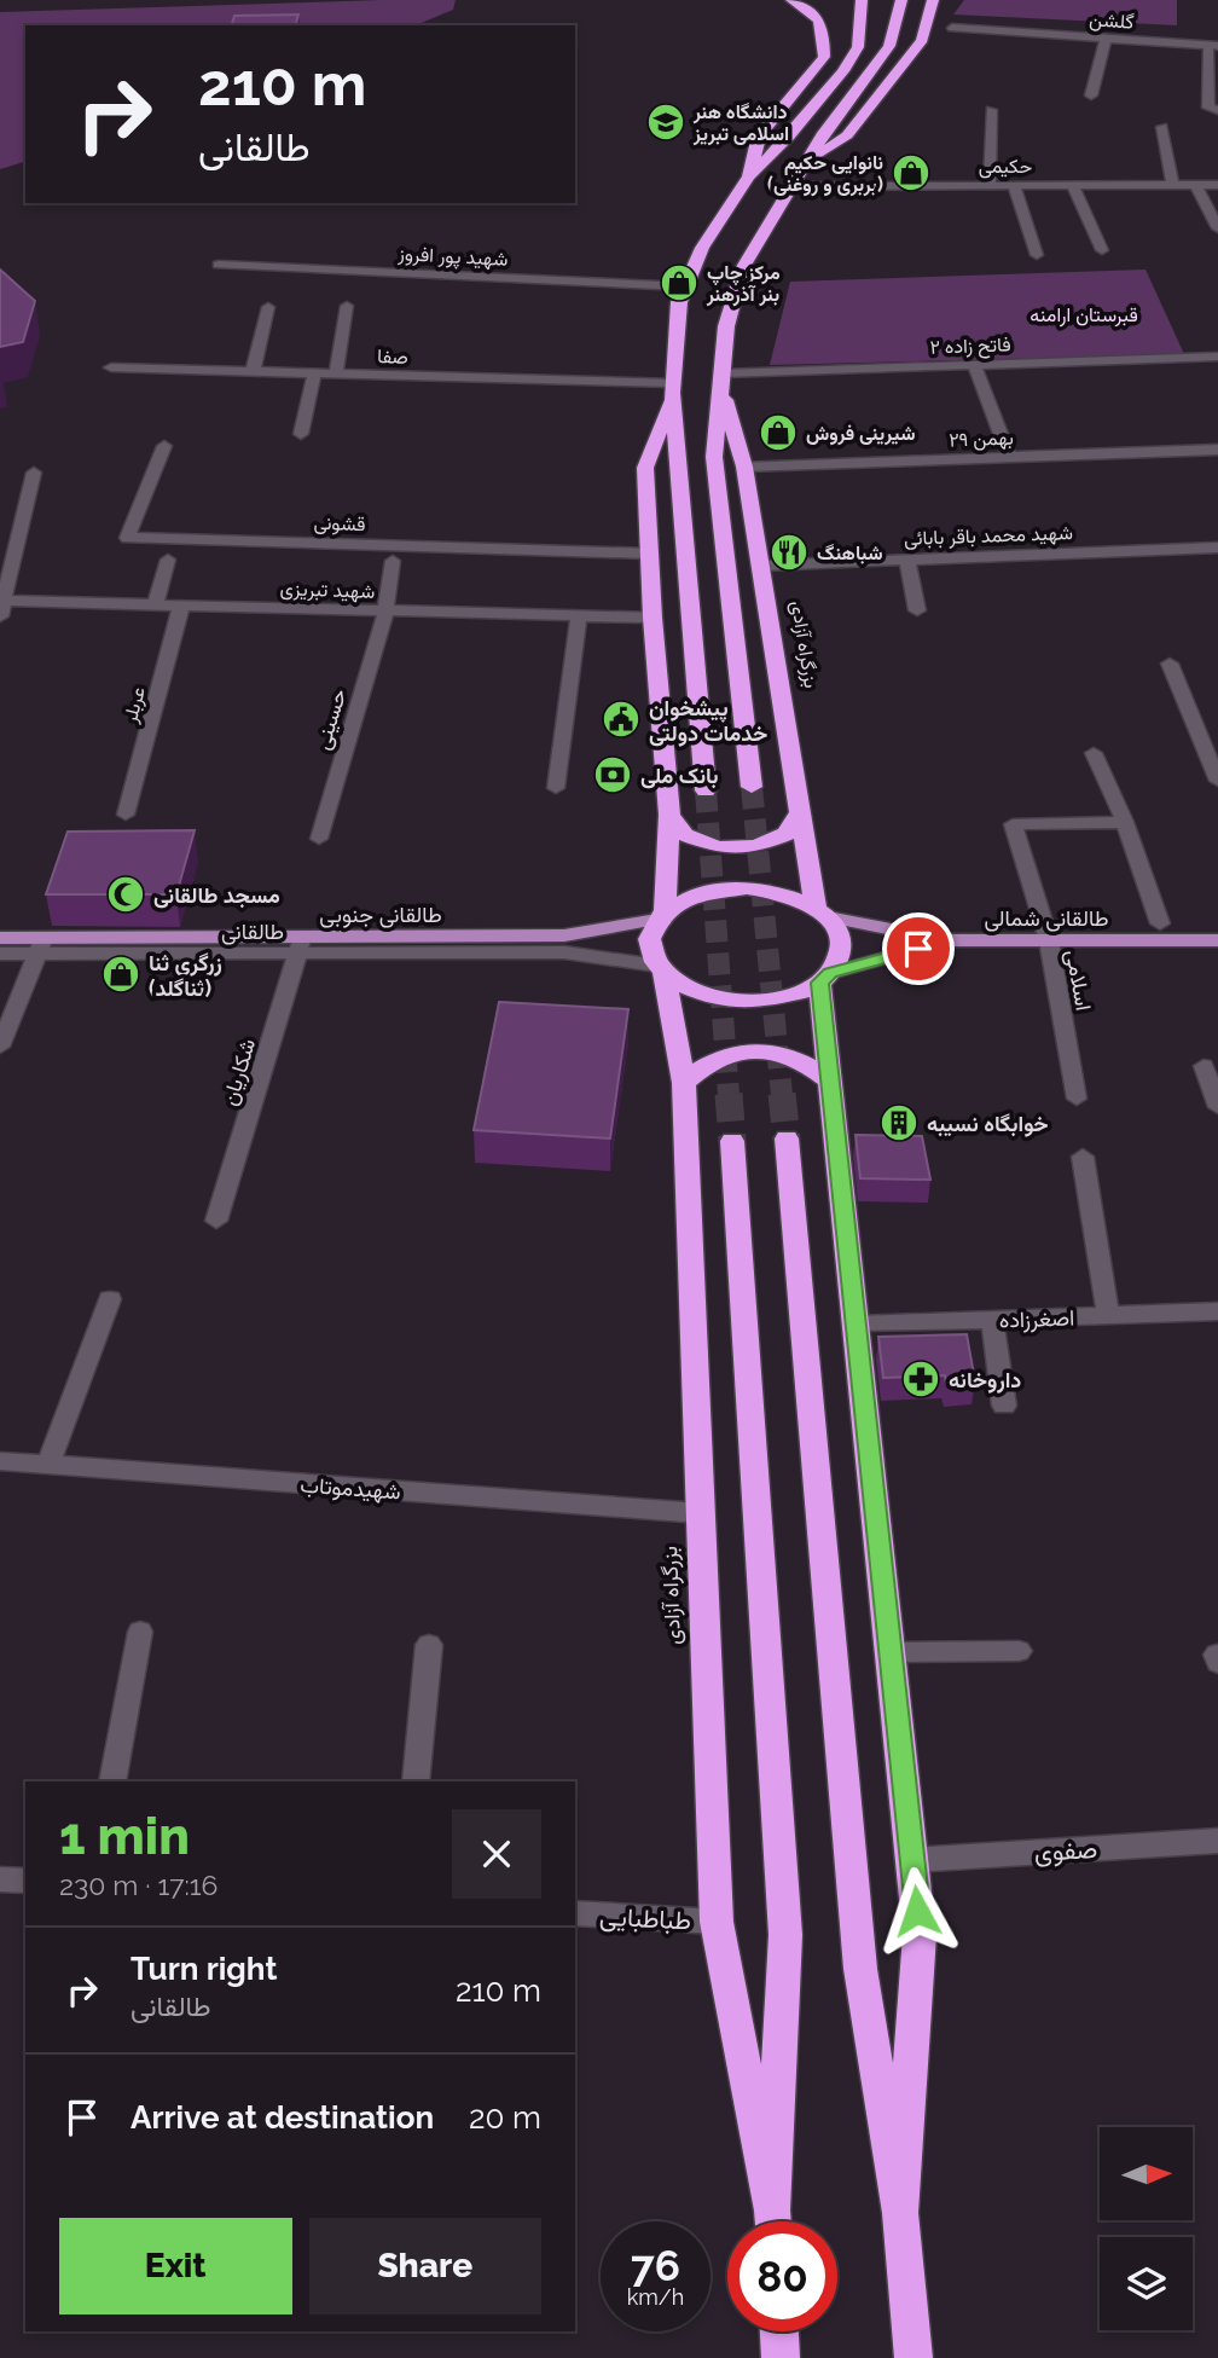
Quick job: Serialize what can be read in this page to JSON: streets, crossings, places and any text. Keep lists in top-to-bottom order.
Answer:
{
  "streets": {
    "highway": ["بزرگراه آزادی"],
    "main road": ["طالقانی جنوبی", "طالقانی شمالی"],
    "street": [
      "گلشن",
      "حکیمی",
      "شهید پور افروز",
      "فاتح زاده ۲",
      "صفا",
      "۲۹ بهمن",
      "قشونی",
      "شهید محمد باقر بابائی",
      "شهید تبریزی",
      "عربلر",
      "حسینی",
      "طالقانی",
      "اسلامی",
      "شکاریان",
      "اصغرزاده",
      "شهیدموتاب",
      "صفوی",
      "طباطبایی"
    ]
  },
  "crossings": [
    ["حکیمی", "بزرگراه آزادی"],
    ["فاتح زاده ۲", "بزرگراه آزادی"],
    ["۲۹ بهمن", "بزرگراه آزادی"],
    ["شهید محمد باقر بابائی", "بزرگراه آزادی"],
    ["شهید تبریزی", "عربلر"],
    ["شهید تبریزی", "حسینی"],
    ["بزرگراه آزادی", "طالقانی جنوبی"],
    ["بزرگراه آزادی", "طالقانی شمالی"],
    ["بزرگراه آزادی", "طالقانی"],
    ["بزرگراه آزادی", "شهیدموتاب"],
    ["بزرگراه آزادی", "طباطبایی"],
    ["طالقانی جنوبی", "طالقانی شمالی"],
    ["طالقانی جنوبی", "طالقانی"],
    ["طالقانی جنوبی", "شکاریان"],
    ["طالقانی شمالی", "طالقانی"],
    ["طالقانی شمالی", "اسلامی"],
    ["طالقانی", "شکاریان"]
  ],
  "parks": ["قبرستان ارامنه"],
  "places": {
    "school or university": ["دانشگاه هنر اسلامی تبریز"],
    "shop": [
      "نانوایی حکیم (بربری و روغنی)",
      "مرکز چاپ بنر آذرهنر",
      "شیرینی فروش",
      "زرگری ثنا (ثناگلد)"
    ],
    "restaurant": ["شباهنگ"],
    "public building": ["پیشخوان خدمات دولتی"],
    "bank": ["بانک ملی"],
    "mosque": ["مسجد طالقانی"],
    "building": ["خوابگاه نسیبه"],
    "pharmacy": ["داروخانه"]
  },
  "north": "right",
  "page": {
    "turn": ["210 m", "طالقانی"],
    "heading": ["1 min", "230 m · 17:16"],
    "list": [
      {
        "name": "Turn right",
        "note": "طالقانی",
        "value": "210 m"
      },
      {
        "name": "Arrive at destination",
        "value": "20 m"
      }
    ],
    "buttons": ["Exit", "Share"],
    "speed": "76 km/h",
    "limit": "80"
  }
}
